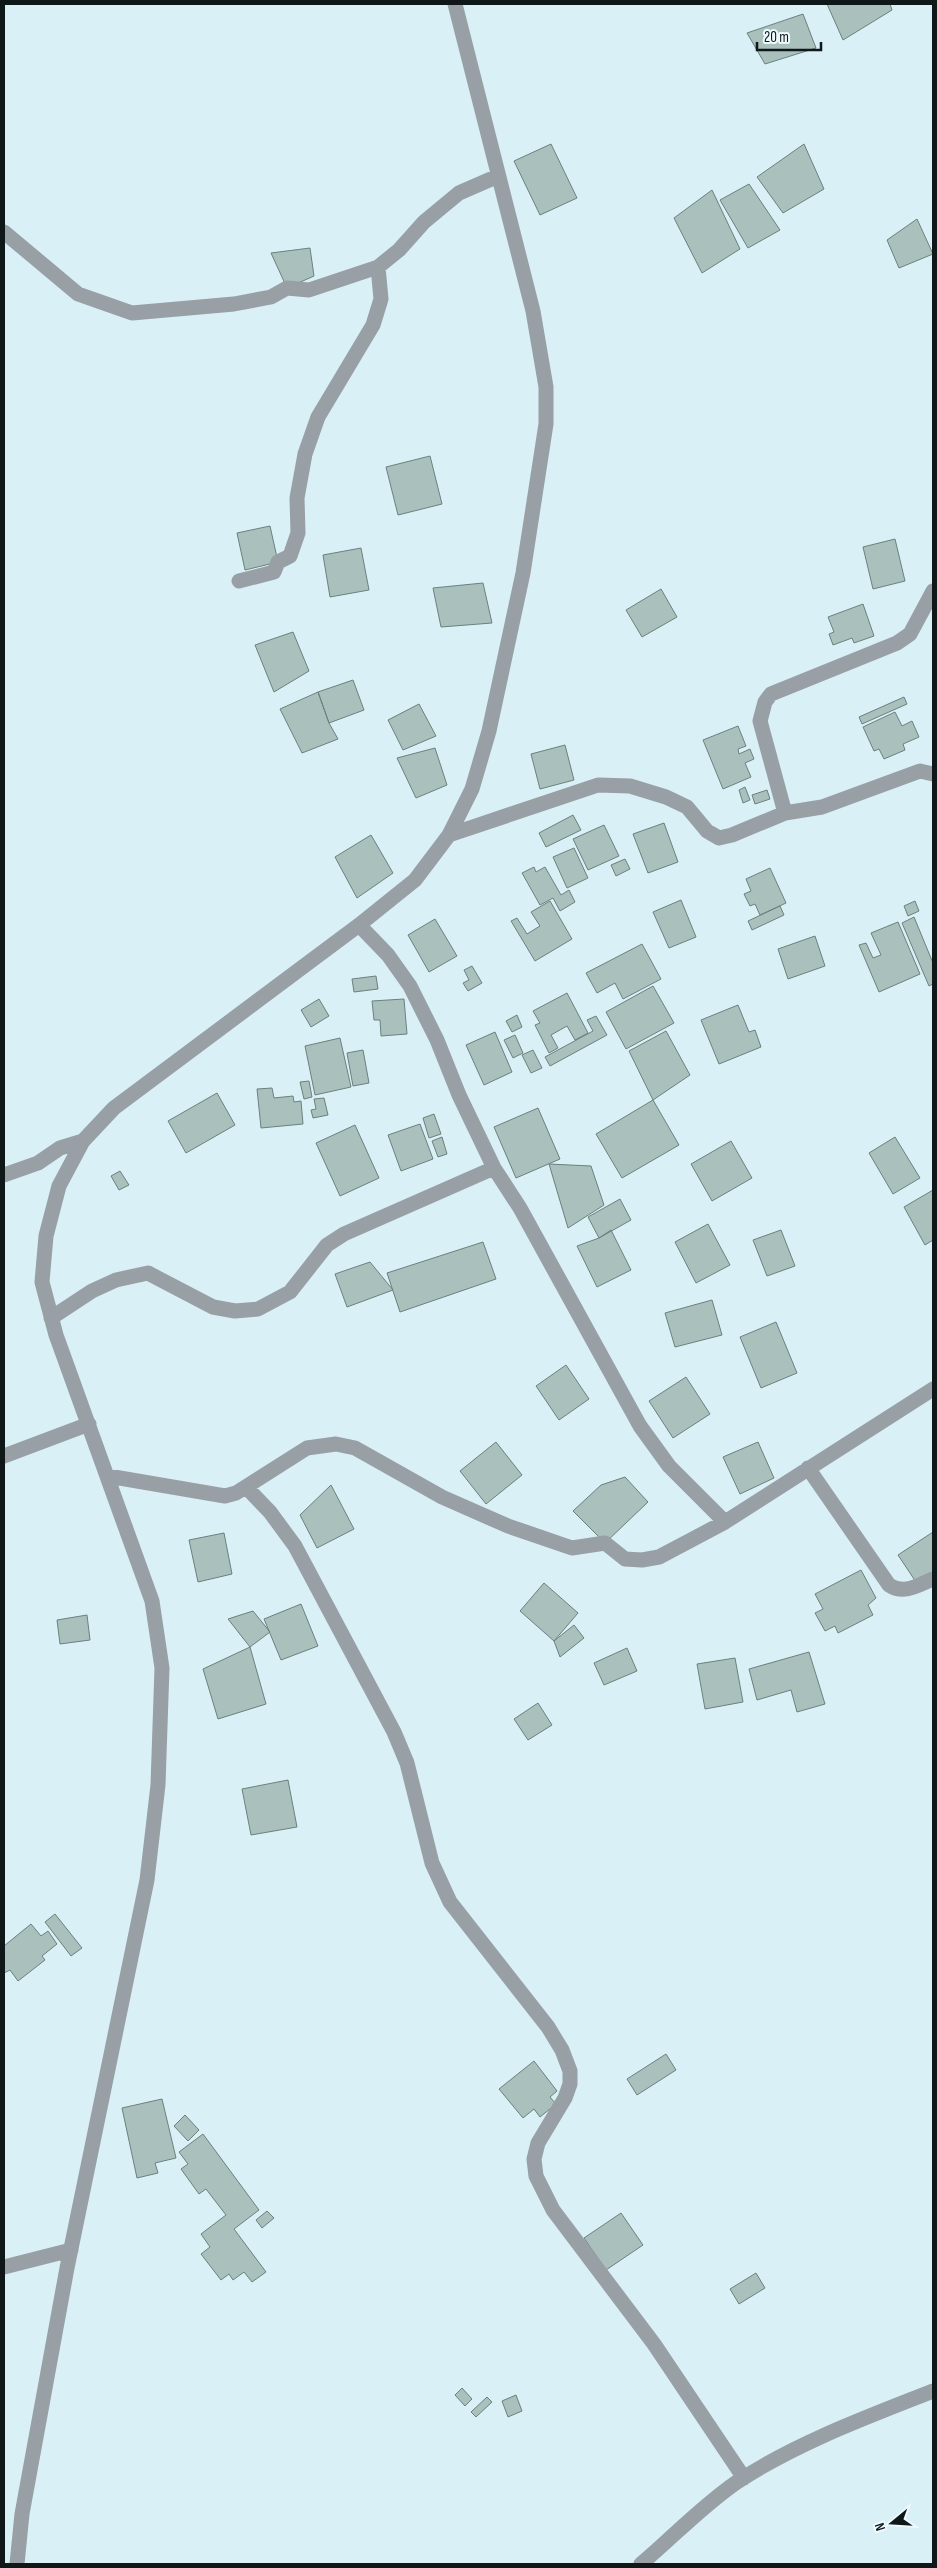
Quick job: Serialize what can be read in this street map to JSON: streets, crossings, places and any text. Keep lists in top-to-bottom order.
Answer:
{
  "scale_bar": "20 m",
  "north": "left"
}
